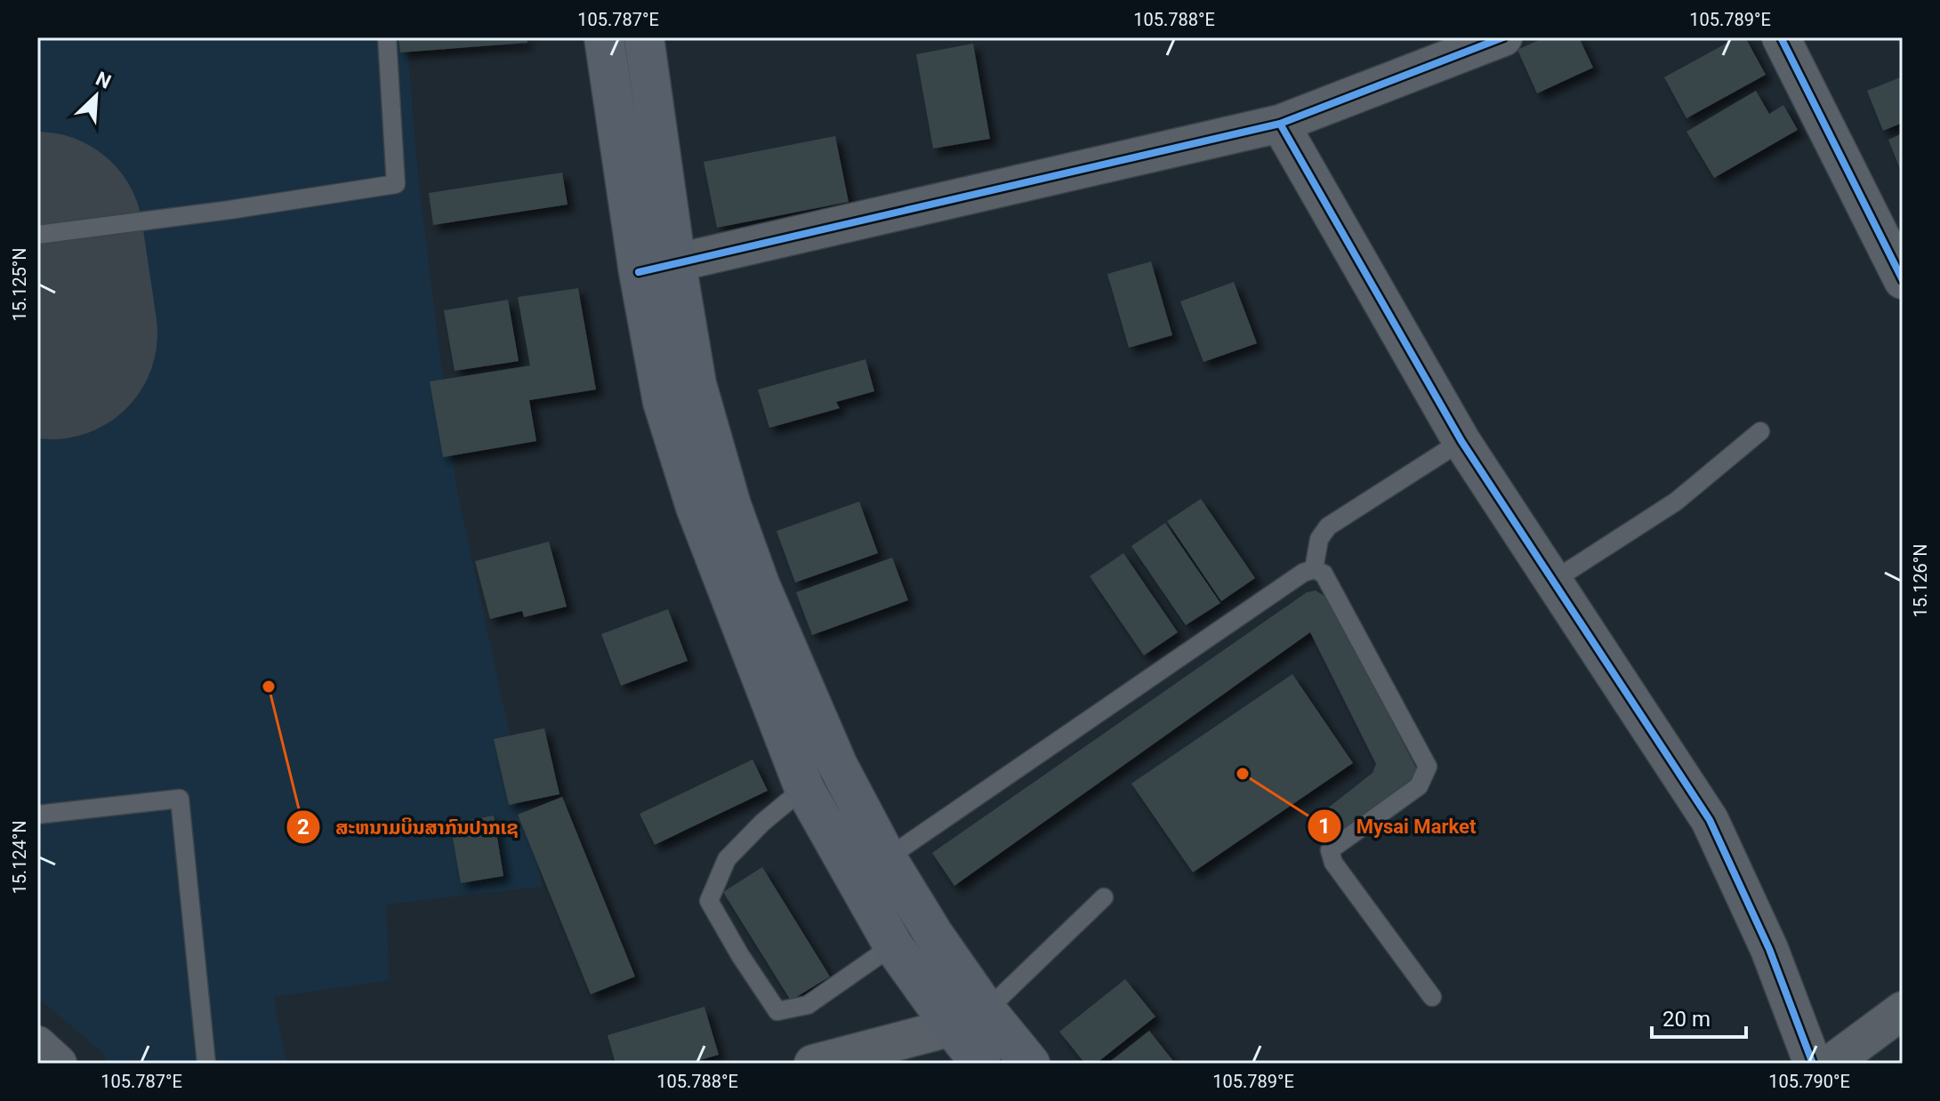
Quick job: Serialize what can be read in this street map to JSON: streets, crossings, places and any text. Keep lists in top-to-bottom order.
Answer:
{
  "places": ["ສະຫນາມບິນສາກົນປາກເຊ", "Mysai Market"],
  "scale_bar": "20 m",
  "north": "top right",
  "coordinates": [
    "105.787°E",
    "105.788°E",
    "105.789°E",
    "15.125°N",
    "15.126°N",
    "15.124°N",
    "105.790°E"
  ]
}
